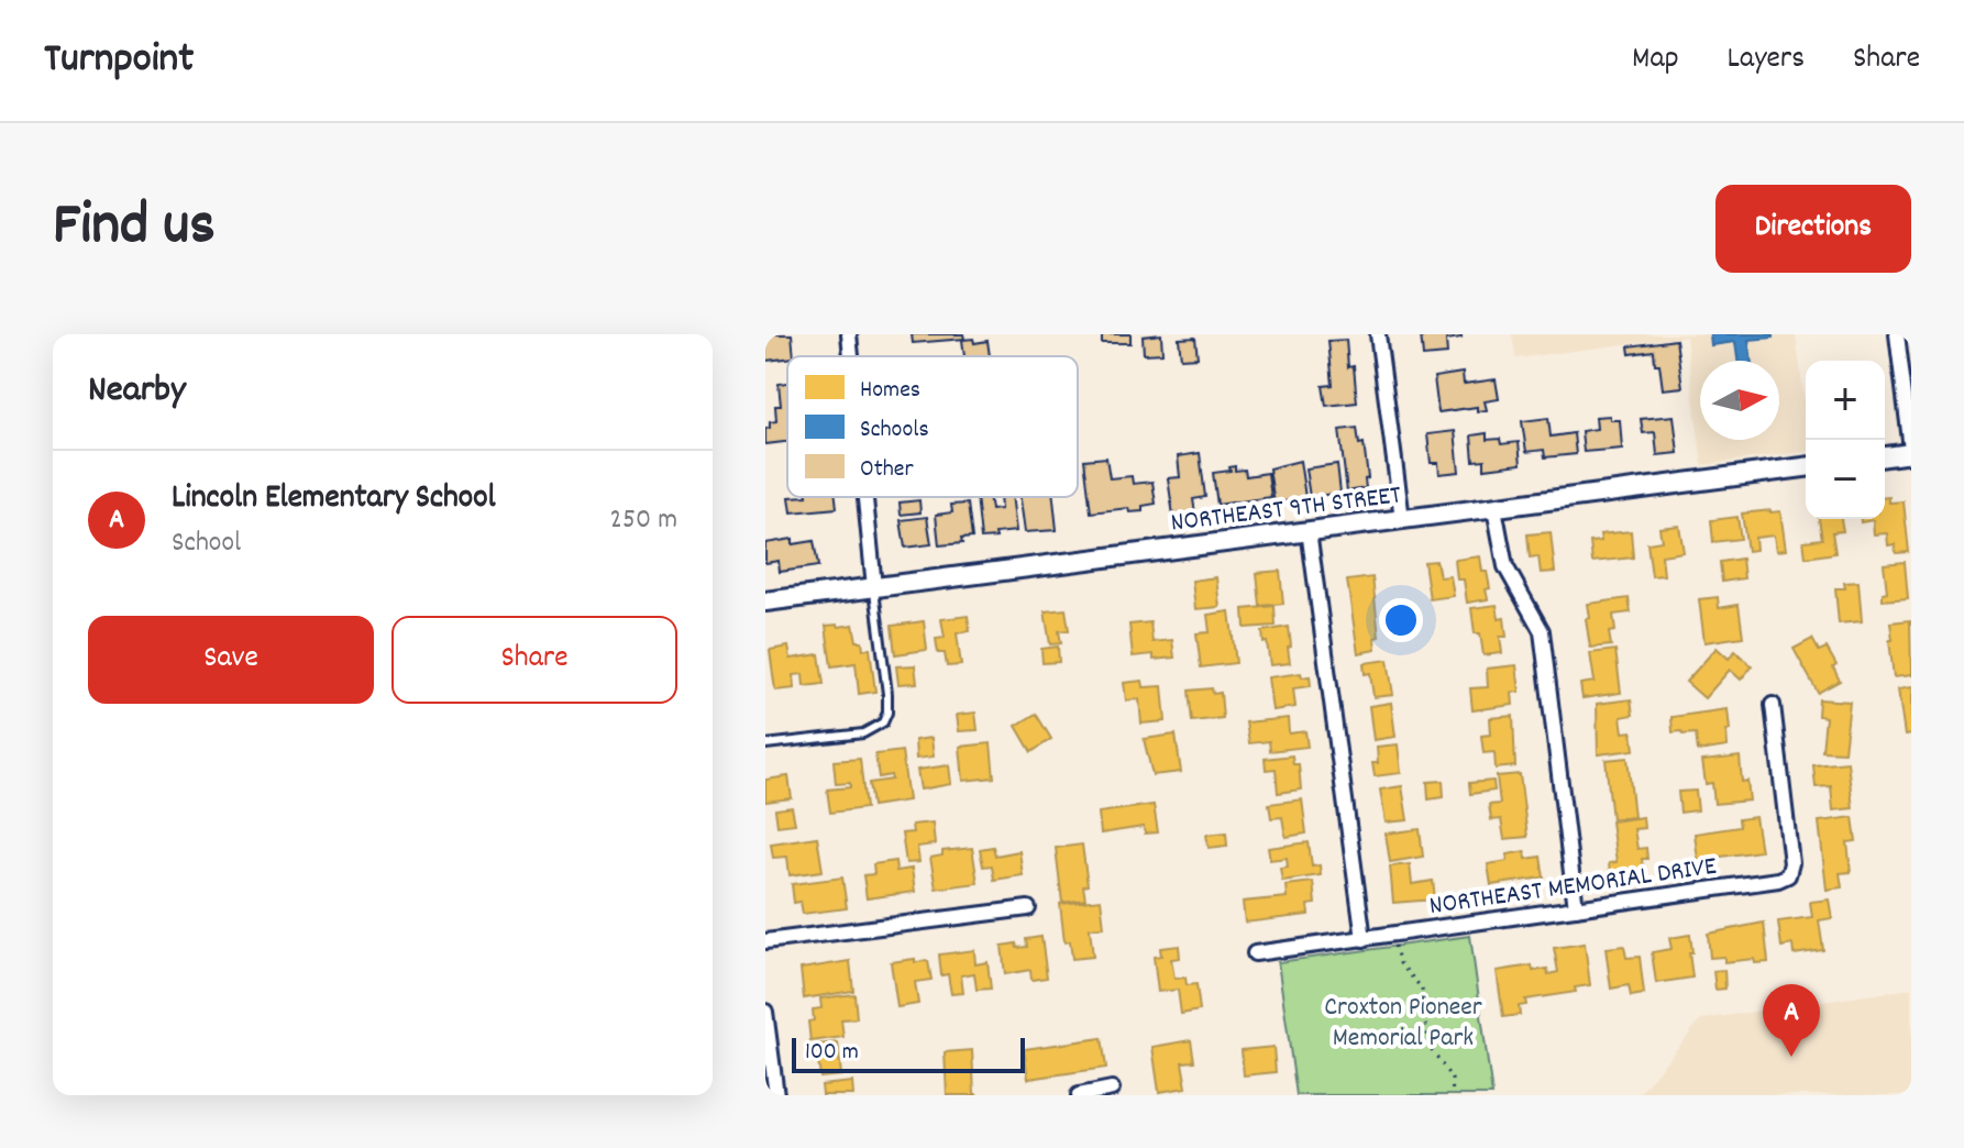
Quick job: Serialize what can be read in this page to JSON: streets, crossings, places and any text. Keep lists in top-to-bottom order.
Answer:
{
  "streets": {
    "street": ["NORTHEAST 9TH STREET", "NORTHEAST MEMORIAL DRIVE"]
  },
  "parks": ["Croxton Pioneer Memorial Park"],
  "legend": ["Homes", "Schools", "Other"],
  "scale_bar": "100 m",
  "north": "right",
  "page": {
    "header": "Turnpoint",
    "nav": ["Map", "Layers", "Share"],
    "title": "Find us",
    "buttons": [
      "Directions",
      ["Save", "Share"]
    ],
    "heading": "Nearby",
    "map_buttons": ["+", "−"],
    "list": [
      {
        "mark": "A",
        "name": "Lincoln Elementary School",
        "note": "School",
        "value": "250 m"
      }
    ],
    "pins": "A",
    "scale": "100 m"
  }
}
